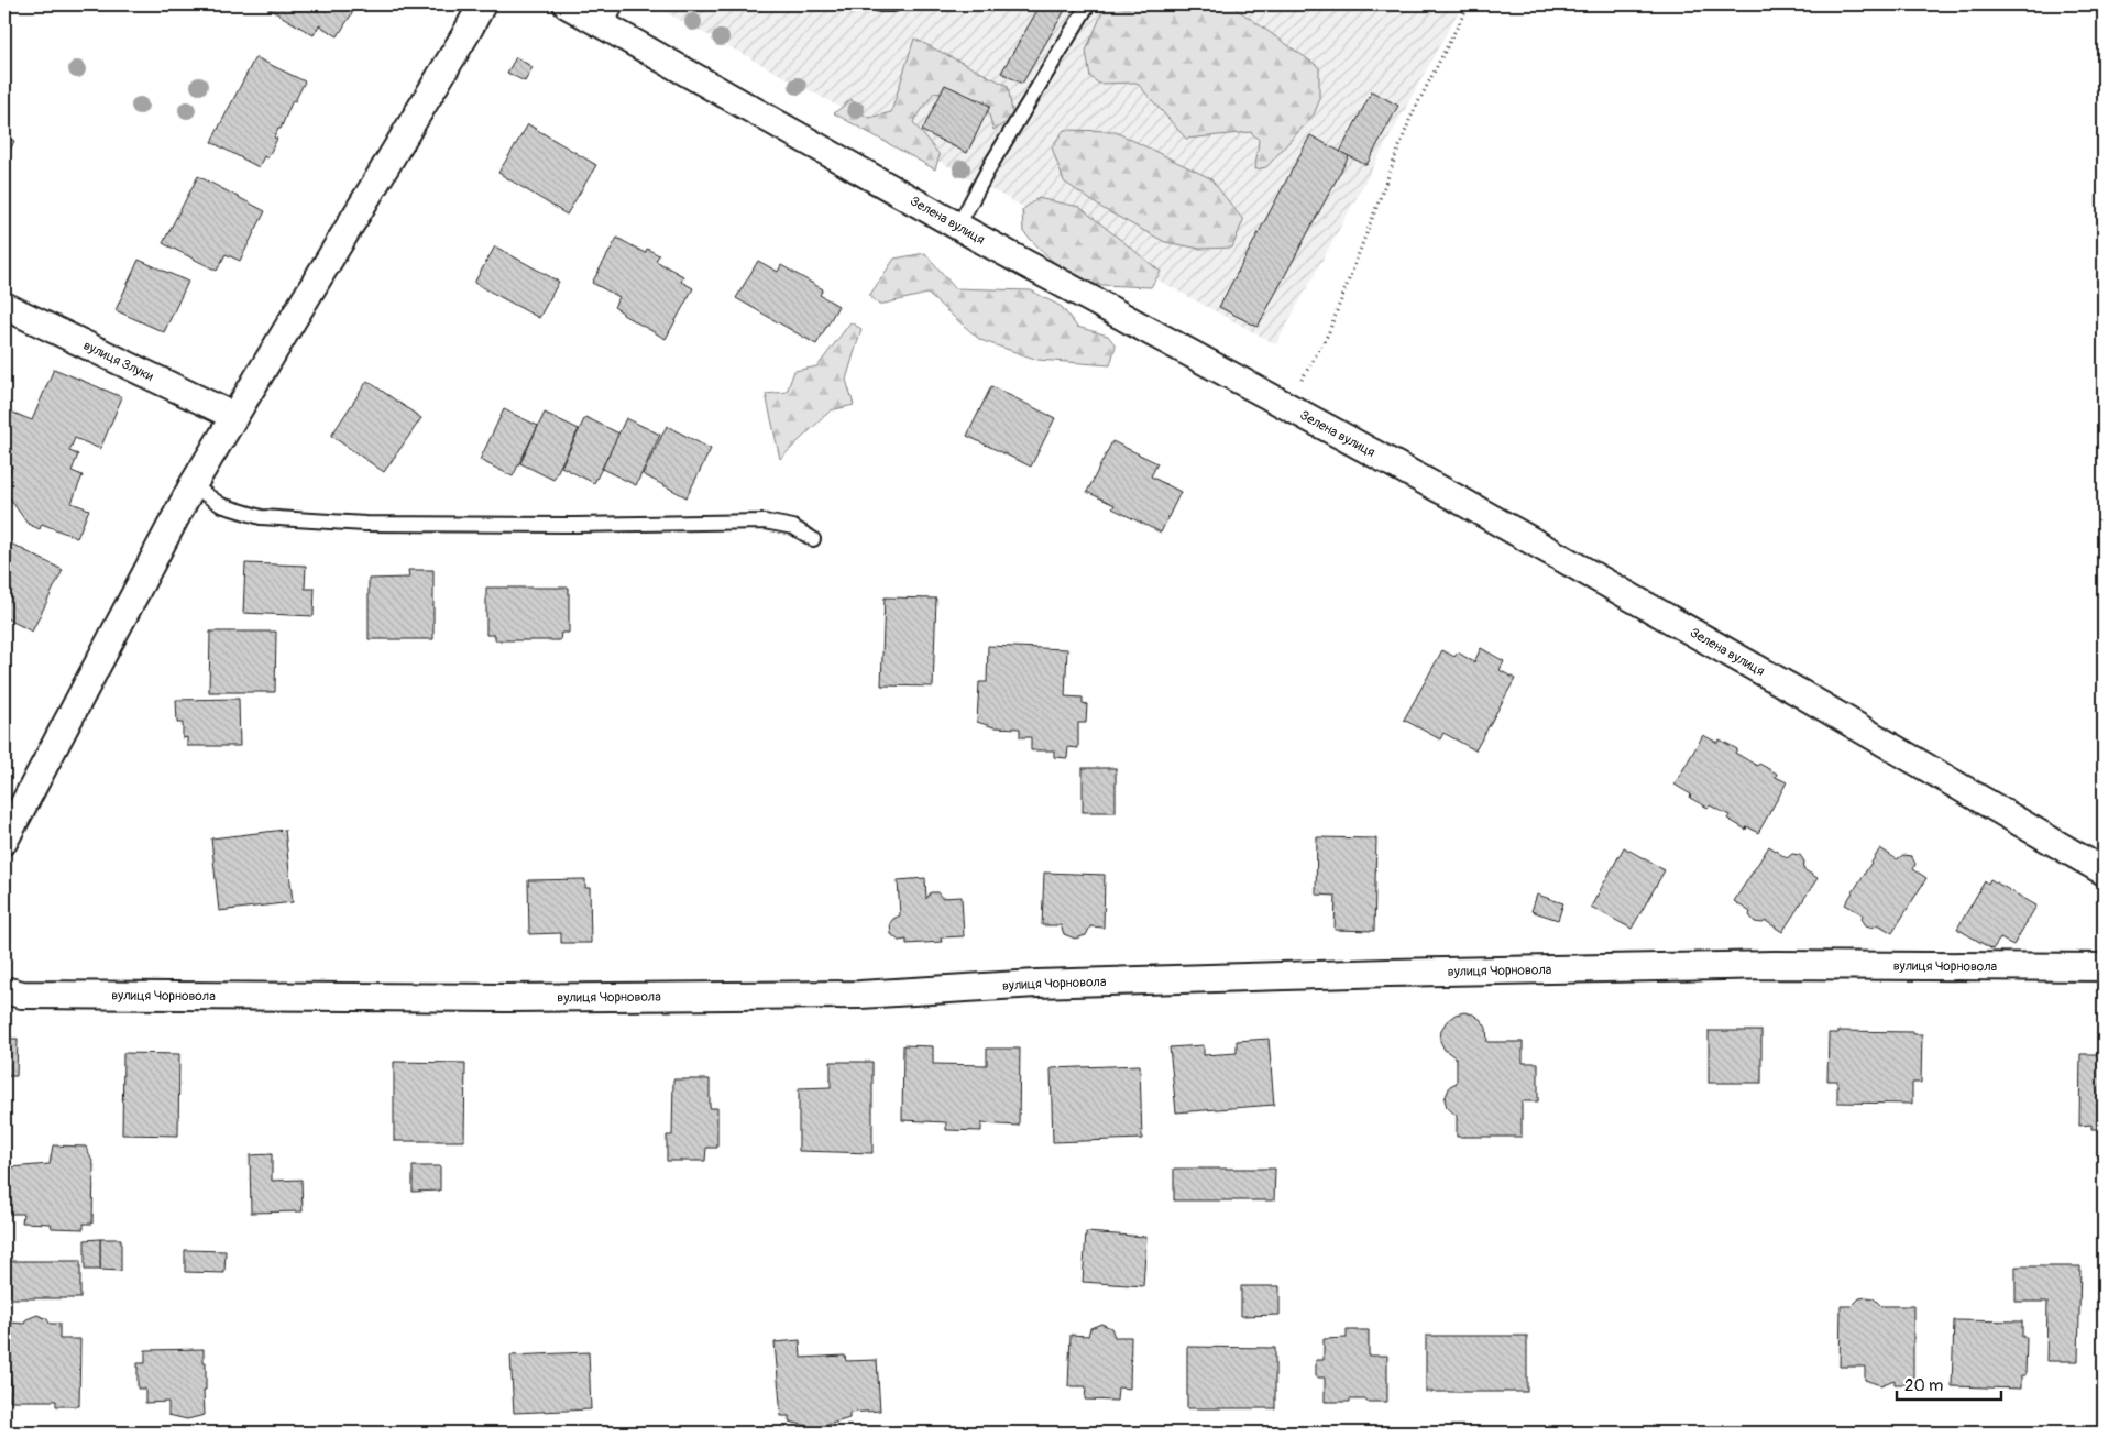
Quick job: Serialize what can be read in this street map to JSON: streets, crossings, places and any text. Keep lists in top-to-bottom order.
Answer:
{
  "streets": {
    "street": ["Зелена вулиця", "вулиця Злуки", "вулиця Чорновола"]
  },
  "scale_bar": "20 m"
}
